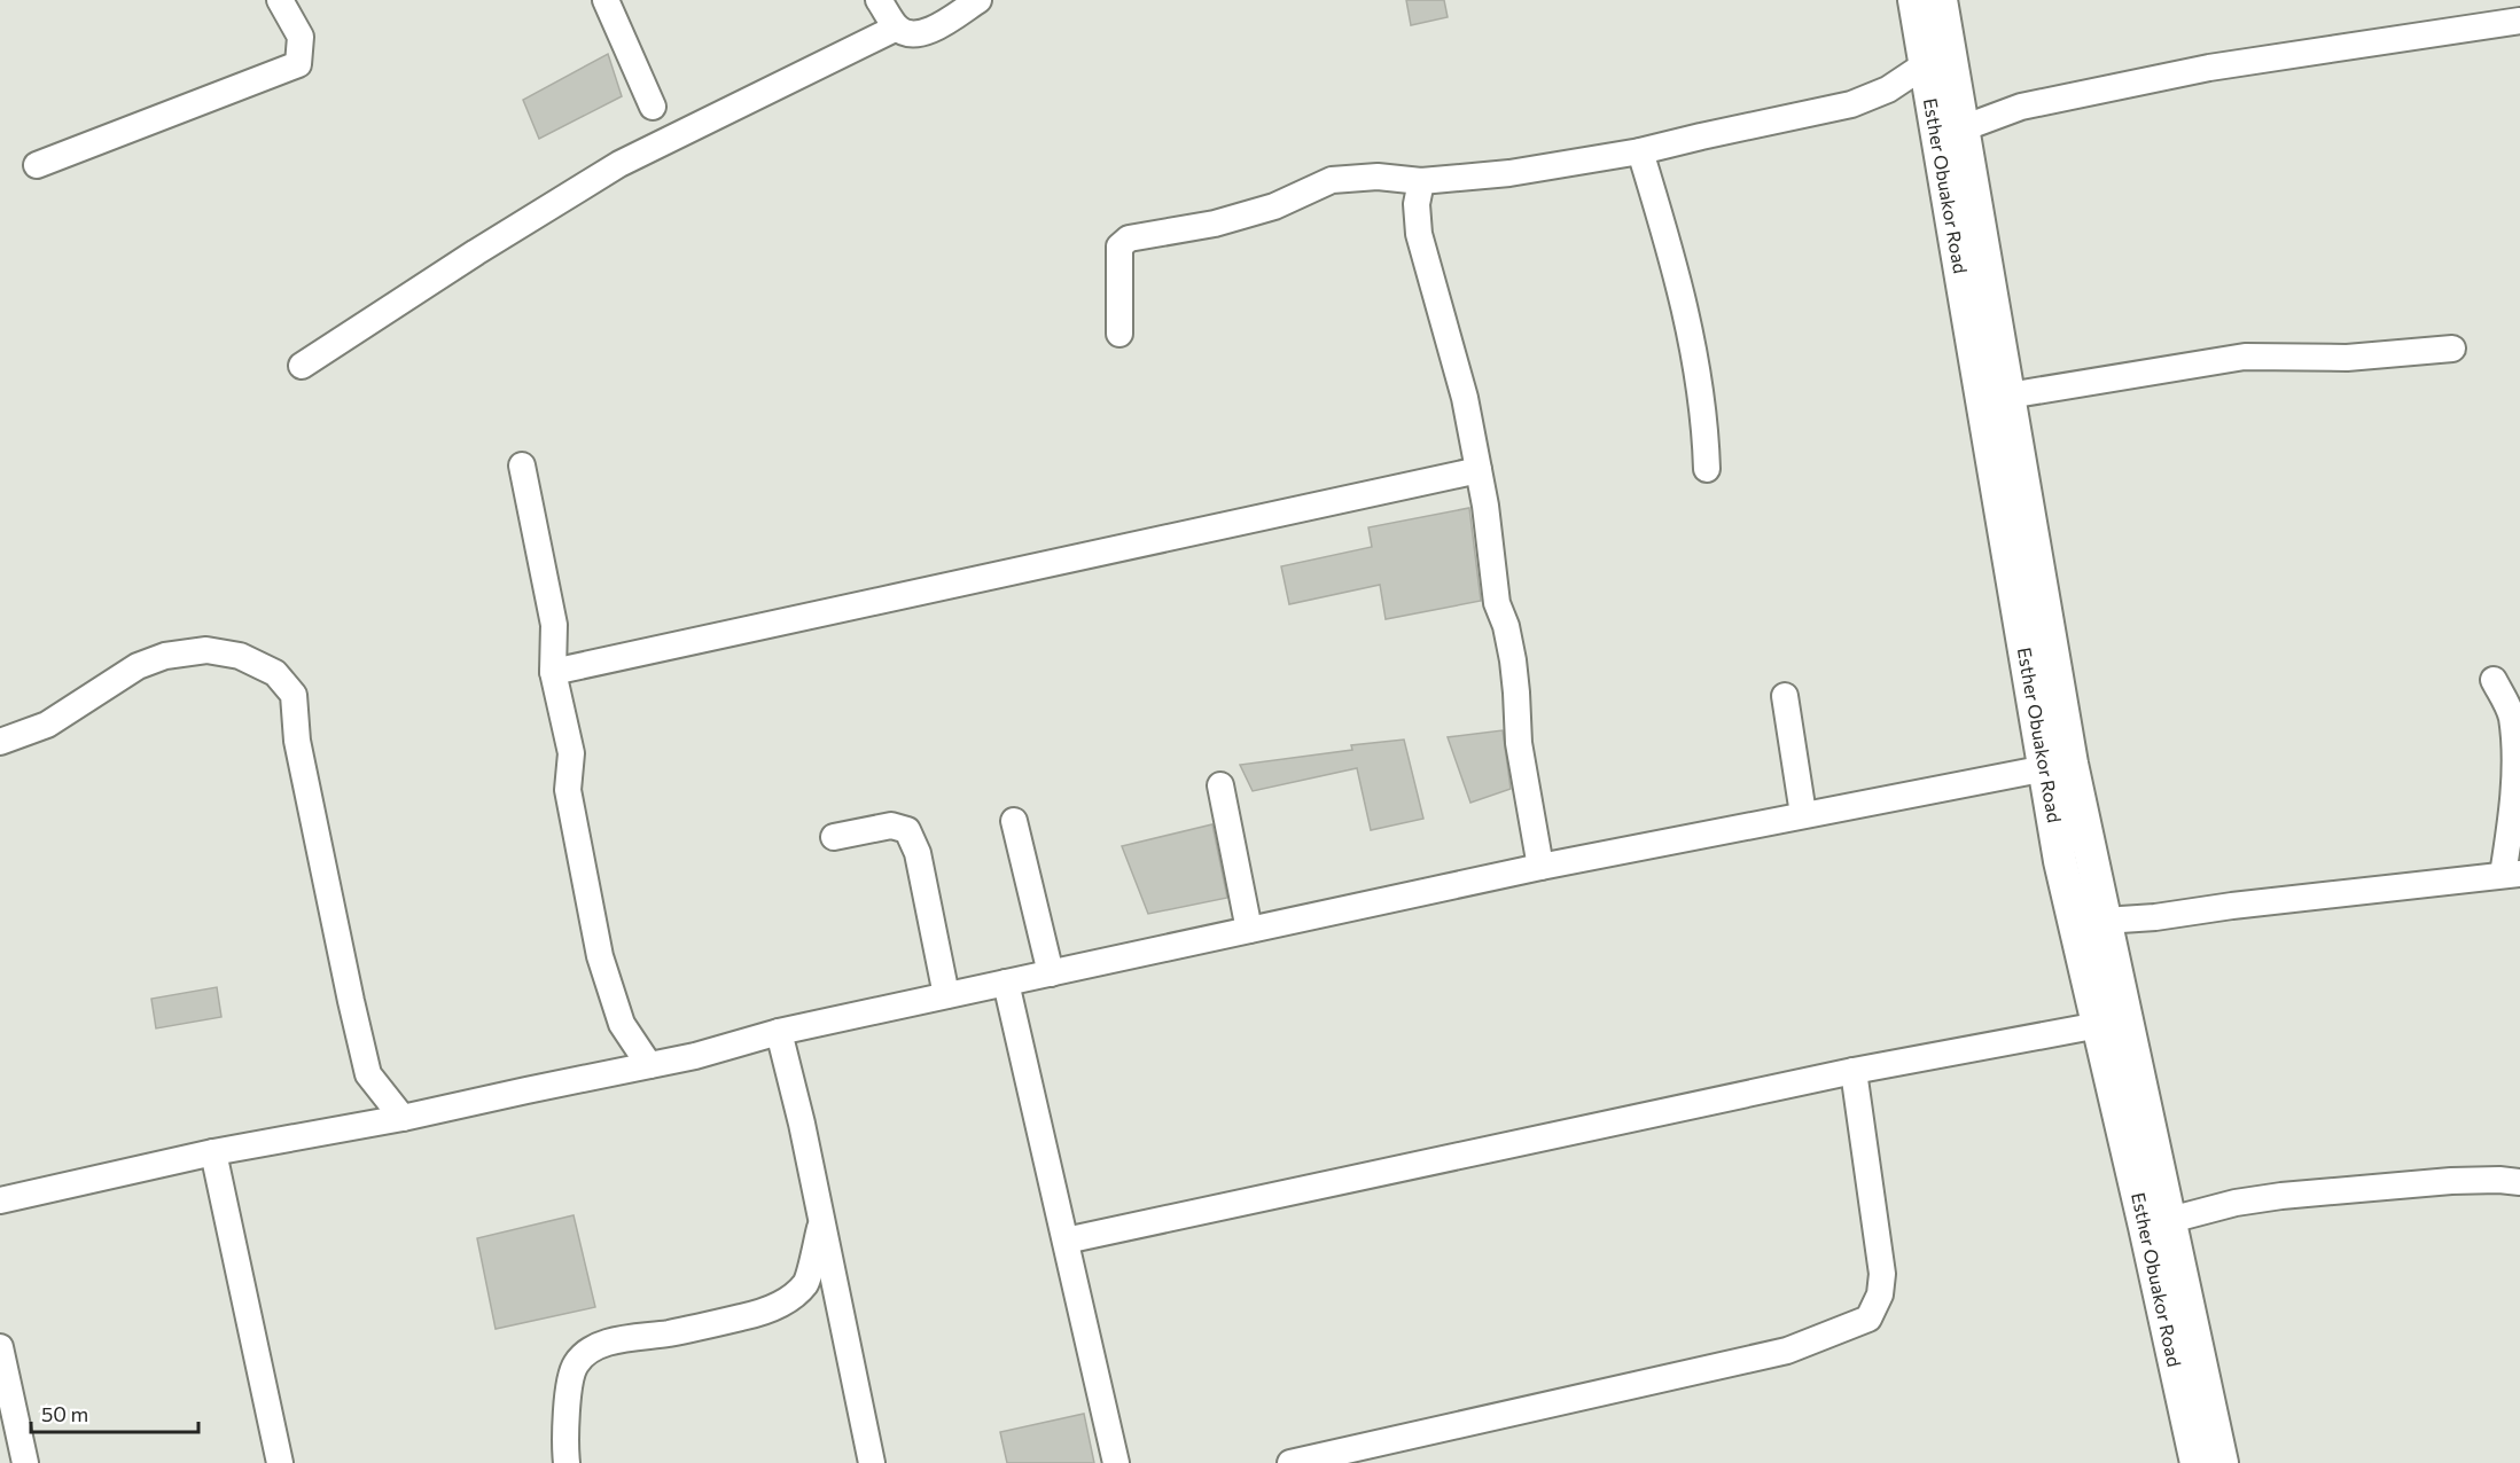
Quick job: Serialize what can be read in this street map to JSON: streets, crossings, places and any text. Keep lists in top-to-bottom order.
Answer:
{
  "streets": {
    "street": ["Esther Obuakor Road"]
  },
  "scale_bar": "50 m"
}
